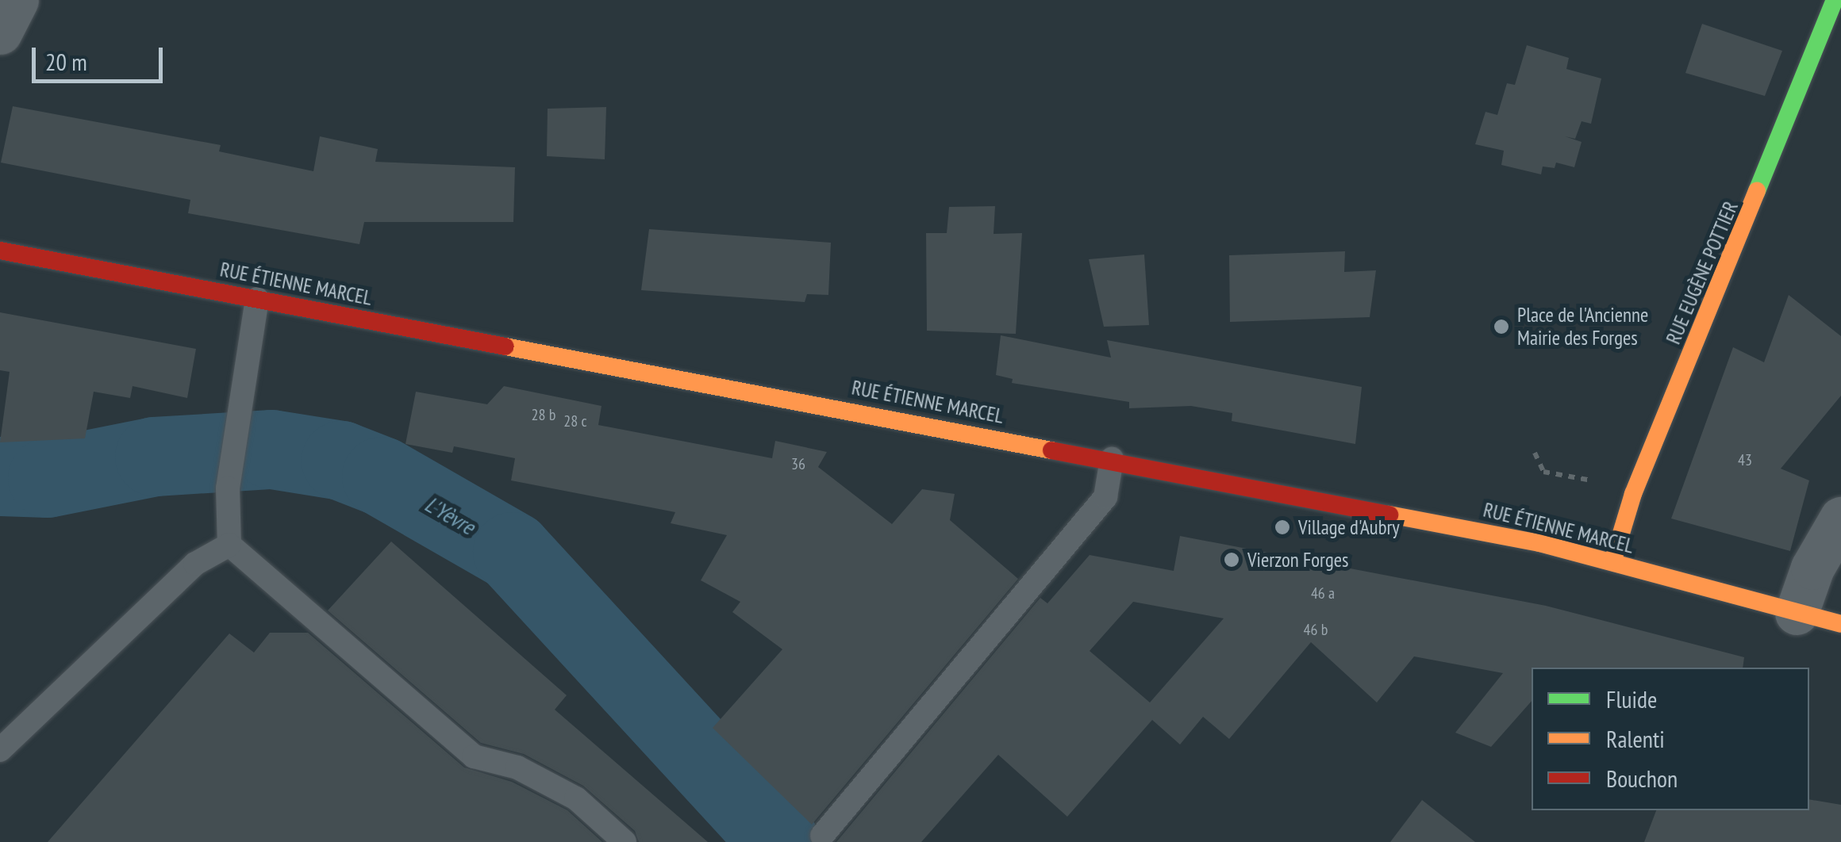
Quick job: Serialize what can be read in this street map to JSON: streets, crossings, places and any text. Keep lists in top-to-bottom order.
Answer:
{
  "streets": {
    "main road": ["RUE EUGÈNE POTTIER", "RUE ÉTIENNE MARCEL"]
  },
  "crossings": [
    ["RUE EUGÈNE POTTIER", "RUE ÉTIENNE MARCEL"]
  ],
  "water": ["L'Yèvre"],
  "places": ["Place de l'Ancienne Mairie des Forges", "Village d'Aubry", "Vierzon Forges"],
  "house_numbers": [
    "28 b",
    "28 c",
    "43",
    "36",
    "46 a",
    "46 b"
  ],
  "legend": ["Fluide", "Ralenti", "Bouchon"],
  "scale_bar": "20 m"
}
